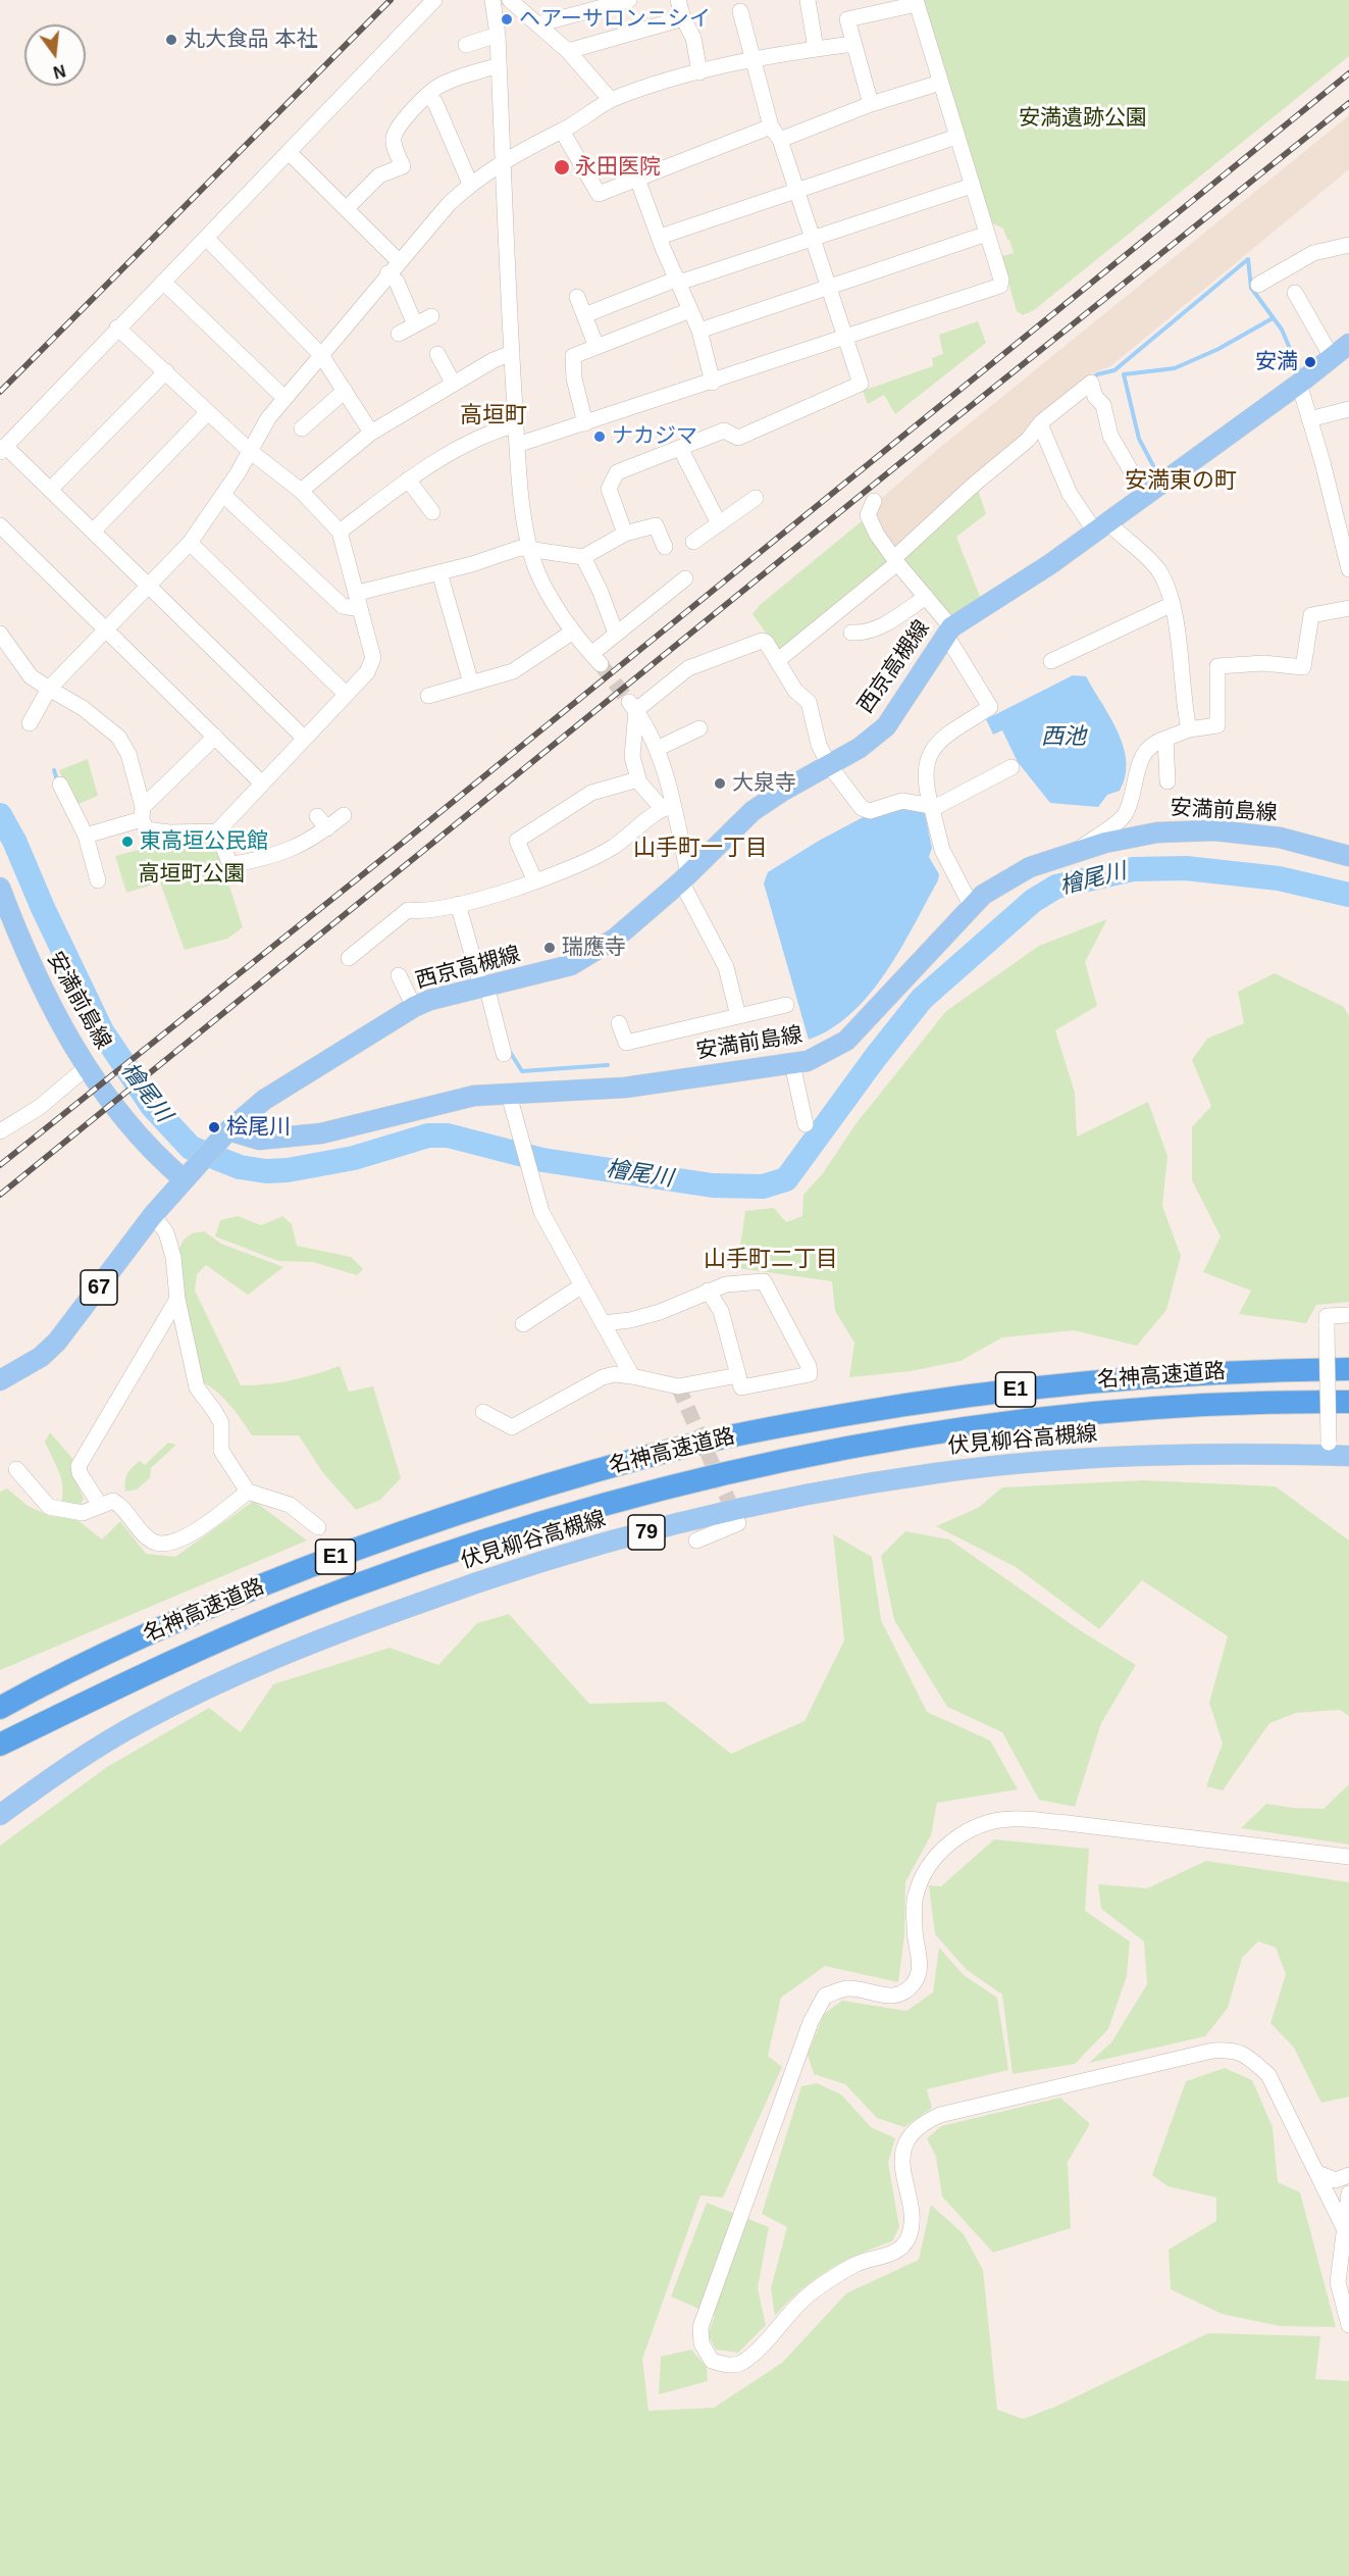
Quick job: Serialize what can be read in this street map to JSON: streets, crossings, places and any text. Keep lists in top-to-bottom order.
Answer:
{
  "streets": {
    "highway": ["名神高速道路", "E1"],
    "main road": [
      "西京高槻線",
      "安満前島線",
      "67",
      "伏見柳谷高槻線",
      "79"
    ]
  },
  "crossings": [
    ["西京高槻線", "安満前島線"]
  ],
  "districts": [
    "高垣町",
    "安満東の町",
    "山手町一丁目",
    "山手町二丁目"
  ],
  "water": ["西池", "檜尾川"],
  "parks": ["安満遺跡公園", "高垣町公園"],
  "places": [
    "ヘアーサロンニシイ",
    "丸大食品 本社",
    "永田医院",
    "安満",
    "ナカジマ",
    "大泉寺",
    "東高垣公民館",
    "瑞應寺",
    "桧尾川"
  ],
  "north": "bottom"
}
